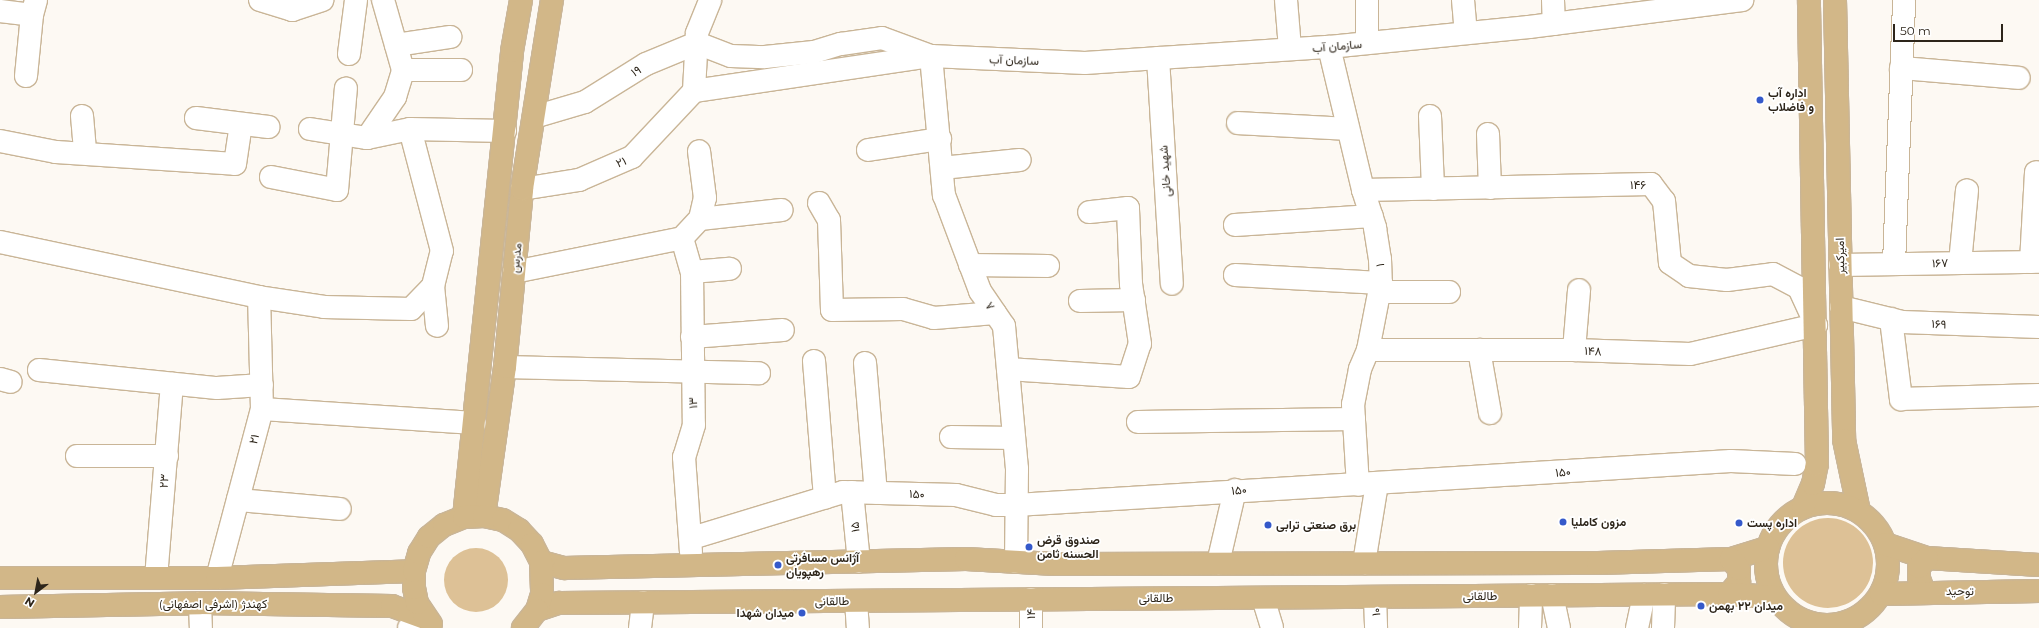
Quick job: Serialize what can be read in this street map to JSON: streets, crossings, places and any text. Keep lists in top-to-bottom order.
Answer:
{
  "streets": {
    "main road": [
      "امیرکبیر",
      "مدرس",
      "توحید",
      "طالقانی",
      "کهندژ (اشرفی اصفهانی)"
    ],
    "street": [
      "سازمان آب",
      "۱۹",
      "۲۱",
      "شهید خانی",
      "۱۴۶",
      "۱۶۷",
      "۱",
      "۷",
      "۱۶۹",
      "۱۴۸",
      "۱۳",
      "۱۵۰",
      "۲۳",
      "۱۵",
      "۱۰",
      "۱۴"
    ]
  },
  "crossings": [
    ["سازمان آب", "۱۹"],
    ["سازمان آب", "۲۱"],
    ["سازمان آب", "شهید خانی"],
    ["سازمان آب", "۱"],
    ["سازمان آب", "۷"],
    ["۱۹", "مدرس"],
    ["۲۱", "مدرس"],
    ["۱۴۶", "۱"],
    ["۱۴۶", "۱۴۸"],
    ["امیرکبیر", "۱۶۷"],
    ["امیرکبیر", "۱۶۹"],
    ["امیرکبیر", "توحید"],
    ["امیرکبیر", "طالقانی"],
    ["۱", "۱۴۸"],
    ["۱", "۱۵۰"],
    ["۷", "۱۵۰"],
    ["۱۳", "۱۵۰"],
    ["۱۵۰", "۱۵"],
    ["توحید", "طالقانی"],
    ["طالقانی", "۱۰"],
    ["طالقانی", "۱۴"]
  ],
  "places": [
    "اداره آب و فاضلاب",
    "مزون کاملیا",
    "اداره پست",
    "برق صنعتی ترابی",
    "صندوق قرض الحسنه ثامن",
    "آژانس مسافرتی رهپویان",
    "میدان ۲۲ بهمن",
    "میدان شهدا"
  ],
  "scale_bar": "50 m",
  "north": "bottom left"
}
